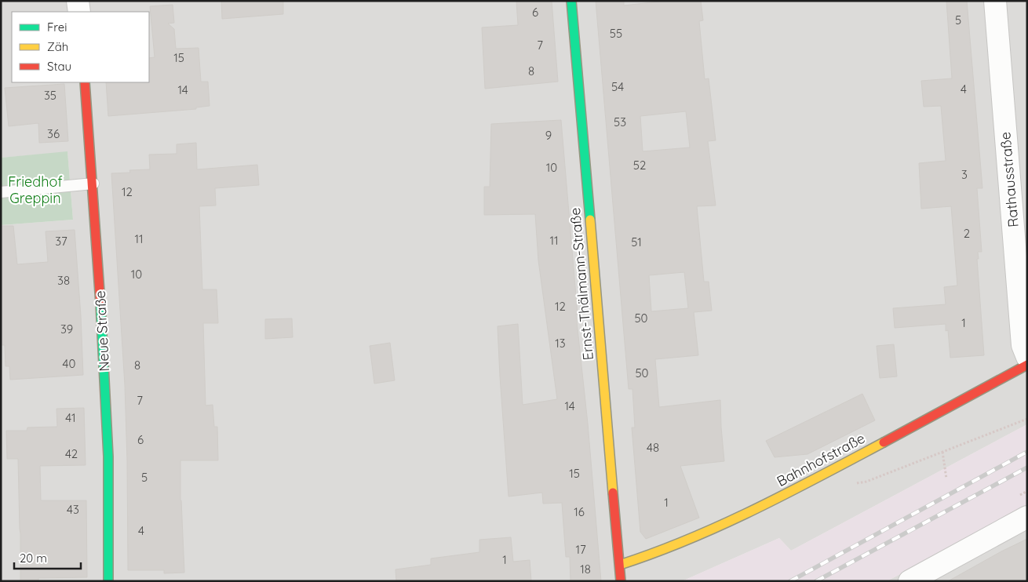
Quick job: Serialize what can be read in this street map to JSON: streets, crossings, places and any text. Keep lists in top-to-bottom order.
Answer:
{
  "streets": {
    "street": [
      "Rathausstraße",
      "Ernst-Thälmann-Straße",
      "Neue Straße",
      "Bahnhofstraße"
    ]
  },
  "crossings": [
    ["Ernst-Thälmann-Straße", "Bahnhofstraße"]
  ],
  "parks": ["Friedhof Greppin"],
  "house_numbers": [
    "6",
    "5",
    "55",
    "7",
    "15",
    "8",
    "54",
    "4",
    "14",
    "35",
    "53",
    "36",
    "9",
    "52",
    "10",
    "3",
    "12",
    "2",
    "11",
    "11",
    "37",
    "51",
    "10",
    "38",
    "12",
    "50",
    "1",
    "39",
    "13",
    "40",
    "8",
    "50",
    "7",
    "14",
    "41",
    "6",
    "48",
    "42",
    "15",
    "5",
    "1",
    "43",
    "16",
    "4",
    "17",
    "1",
    "18"
  ],
  "legend": ["Frei", "Zäh", "Stau"],
  "scale_bar": "20 m"
}
